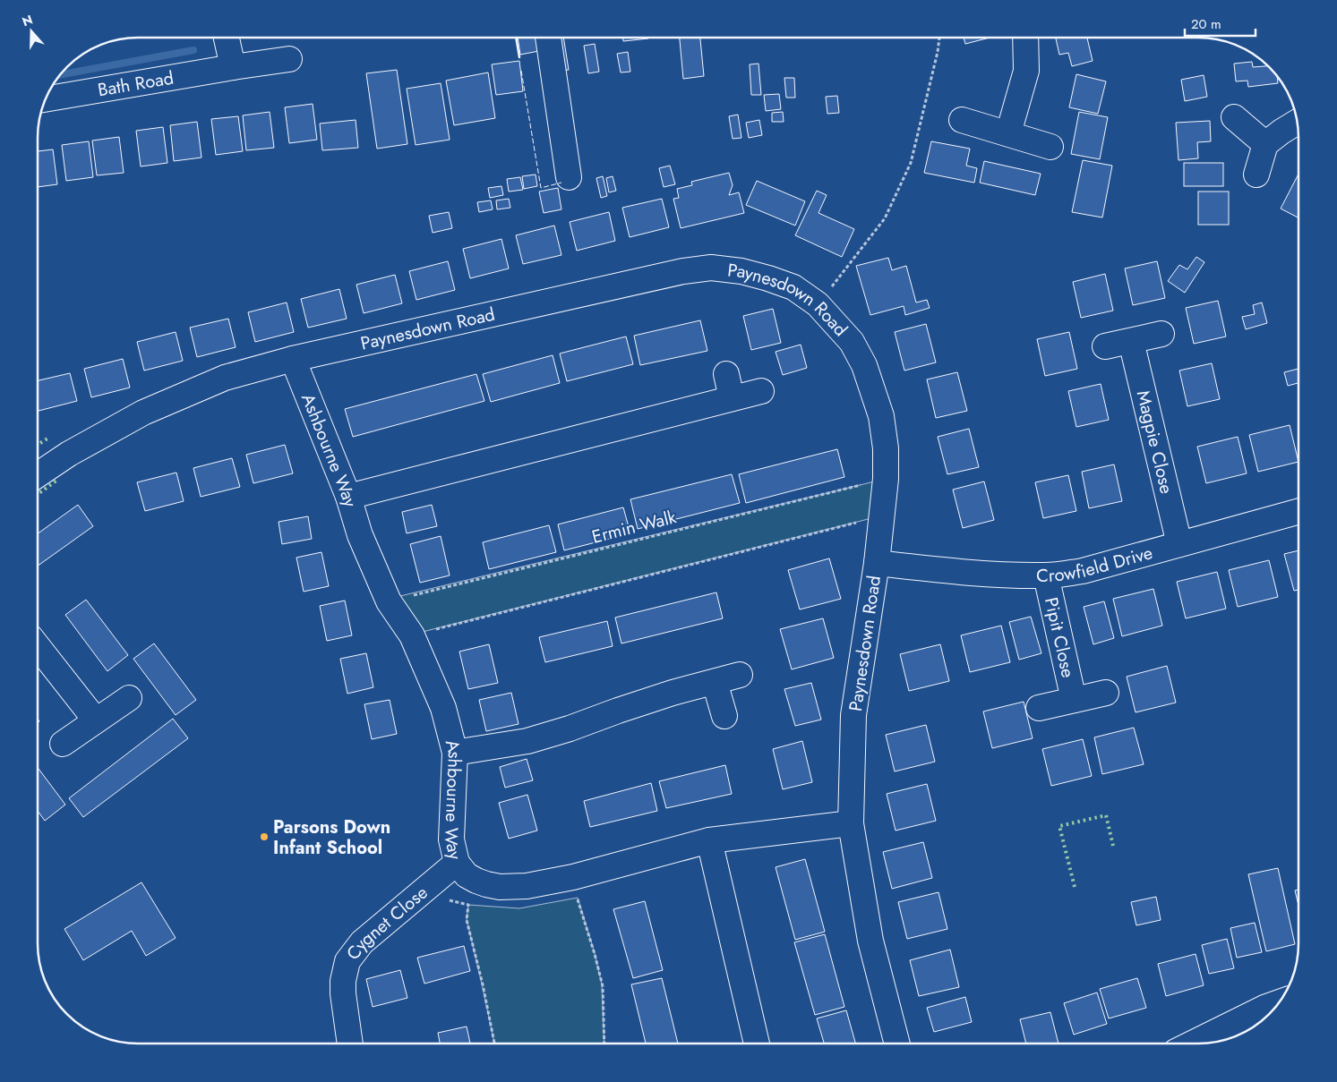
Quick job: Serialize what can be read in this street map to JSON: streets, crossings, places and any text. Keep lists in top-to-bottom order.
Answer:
{
  "streets": {
    "street": [
      "Bath Road",
      "Paynesdown Road",
      "Magpie Close",
      "Ashbourne Way",
      "Crowfield Drive",
      "Pipit Close",
      "Cygnet Close"
    ],
    "path": ["Ermin Walk"]
  },
  "crossings": [
    ["Paynesdown Road", "Ashbourne Way"],
    ["Paynesdown Road", "Ermin Walk"],
    ["Paynesdown Road", "Crowfield Drive"],
    ["Magpie Close", "Crowfield Drive"],
    ["Ashbourne Way", "Ermin Walk"],
    ["Ashbourne Way", "Cygnet Close"],
    ["Crowfield Drive", "Pipit Close"]
  ],
  "places": ["Parsons Down Infant School"],
  "scale_bar": "20 m",
  "north": "top"
}
